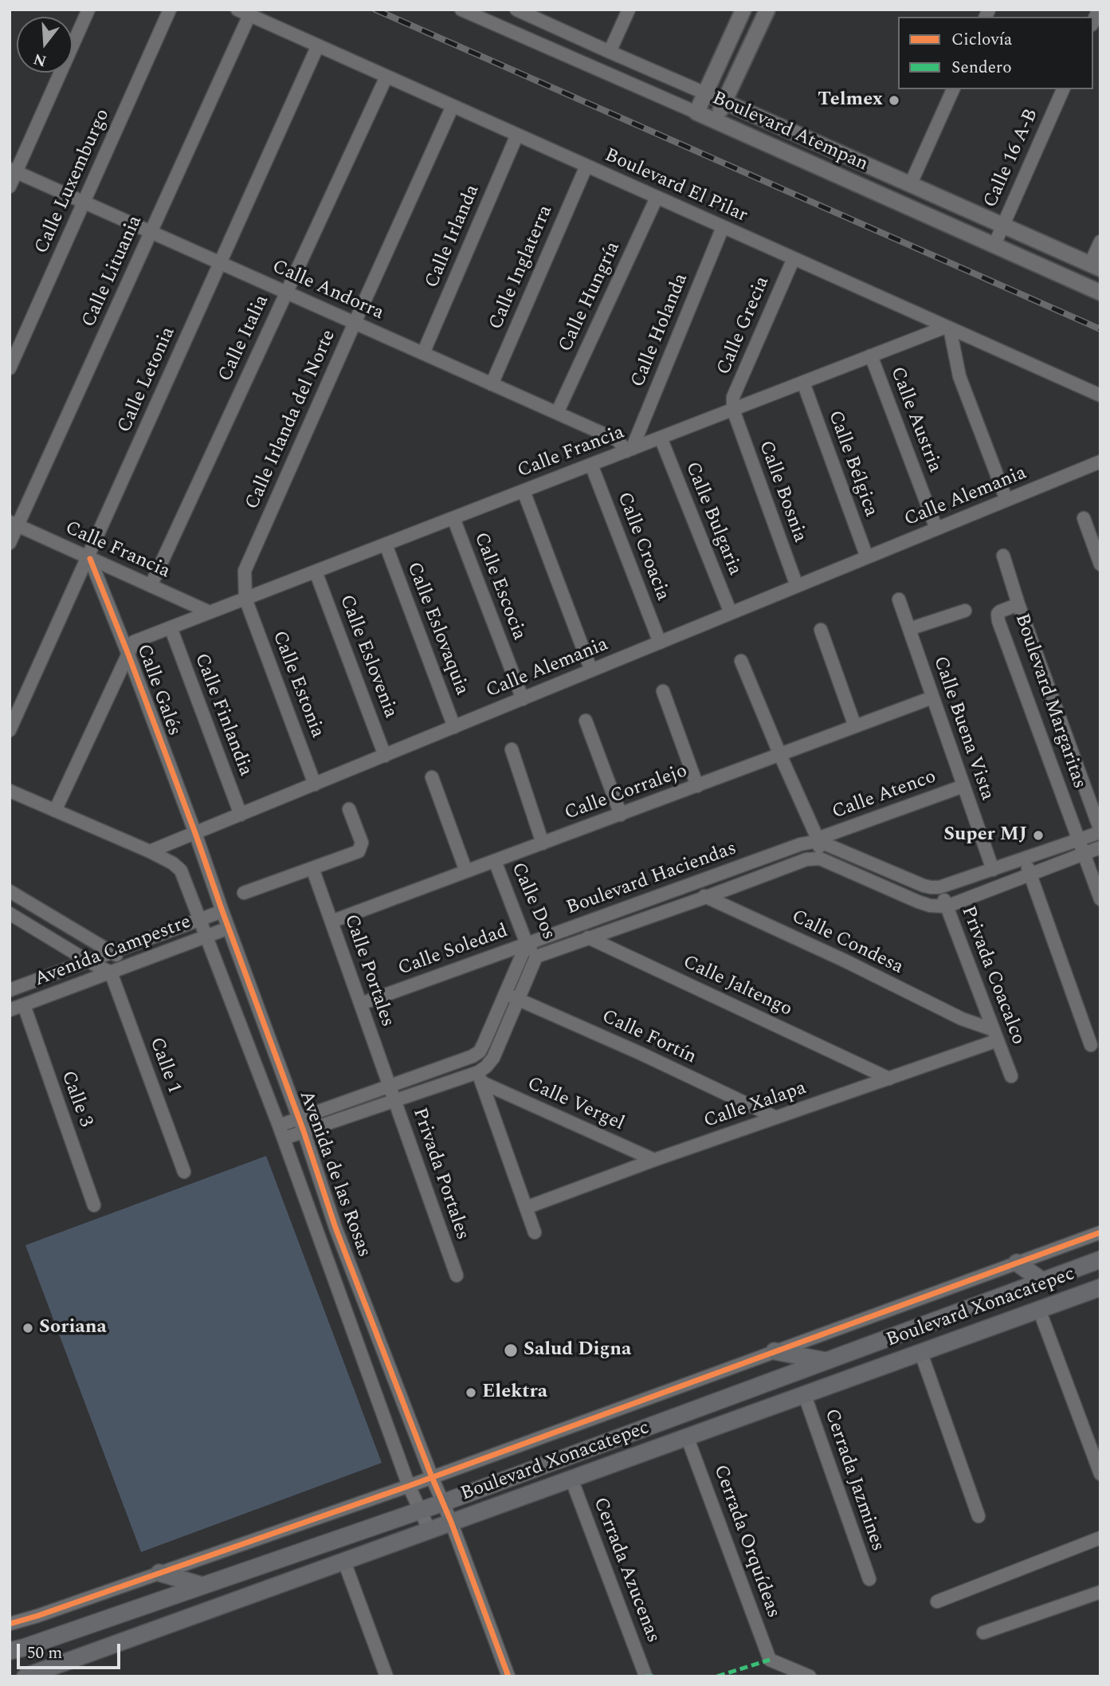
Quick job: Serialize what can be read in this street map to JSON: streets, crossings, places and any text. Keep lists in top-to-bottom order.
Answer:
{
  "streets": {
    "main road": ["Boulevard Xonacatepec"],
    "street": [
      "Boulevard Atempan",
      "Calle 16 A-B",
      "Calle Luxemburgo",
      "Boulevard El Pilar",
      "Calle Irlanda",
      "Calle Inglaterra",
      "Calle Lituania",
      "Calle Andorra",
      "Calle Hungría",
      "Calle Grecia",
      "Calle Holanda",
      "Calle Italia",
      "Calle Letonia",
      "Calle Irlanda del Norte",
      "Calle Austria",
      "Calle Francia",
      "Calle Bélgica",
      "Calle Bosnia",
      "Calle Alemania",
      "Calle Bulgaria",
      "Calle Croacia",
      "Calle Escocia",
      "Calle Eslovaquia",
      "Calle Eslovenia",
      "Calle Estonia",
      "Calle Galés",
      "Boulevard Margaritas",
      "Calle Finlandia",
      "Calle Buena Vista",
      "Calle Corralejo",
      "Calle Atenco",
      "Boulevard Haciendas",
      "Calle Dos",
      "Calle Condesa",
      "Calle Soledad",
      "Avenida Campestre",
      "Calle Portales",
      "Privada Coacalco",
      "Calle Jaltengo",
      "Calle Fortín",
      "Calle 1",
      "Calle 3",
      "Calle Vergel",
      "Calle Xalapa",
      "Avenida de las Rosas",
      "Privada Portales",
      "Cerrada Jazmines",
      "Cerrada Orquídeas",
      "Cerrada Azucenas"
    ]
  },
  "crossings": [
    ["Boulevard Atempan", "Calle 16 A-B"],
    ["Calle Luxemburgo", "Calle Andorra"],
    ["Boulevard El Pilar", "Calle Irlanda"],
    ["Boulevard El Pilar", "Calle Inglaterra"],
    ["Boulevard El Pilar", "Calle Lituania"],
    ["Boulevard El Pilar", "Calle Hungría"],
    ["Boulevard El Pilar", "Calle Grecia"],
    ["Boulevard El Pilar", "Calle Holanda"],
    ["Boulevard El Pilar", "Calle Italia"],
    ["Boulevard El Pilar", "Calle Letonia"],
    ["Boulevard El Pilar", "Calle Irlanda del Norte"],
    ["Boulevard El Pilar", "Calle Francia"],
    ["Calle Irlanda", "Calle Andorra"],
    ["Calle Inglaterra", "Calle Andorra"],
    ["Calle Lituania", "Calle Andorra"],
    ["Calle Lituania", "Calle Francia"],
    ["Calle Andorra", "Calle Hungría"],
    ["Calle Andorra", "Calle Holanda"],
    ["Calle Andorra", "Calle Italia"],
    ["Calle Andorra", "Calle Letonia"],
    ["Calle Andorra", "Calle Irlanda del Norte"],
    ["Calle Andorra", "Calle Francia"],
    ["Calle Grecia", "Calle Francia"],
    ["Calle Grecia", "Calle Bosnia"],
    ["Calle Holanda", "Calle Francia"],
    ["Calle Italia", "Calle Francia"],
    ["Calle Letonia", "Calle Francia"],
    ["Calle Letonia", "Calle Galés"],
    ["Calle Irlanda del Norte", "Calle Francia"],
    ["Calle Irlanda del Norte", "Calle Estonia"],
    ["Calle Austria", "Calle Francia"],
    ["Calle Austria", "Calle Alemania"],
    ["Calle Francia", "Calle Bélgica"],
    ["Calle Francia", "Calle Bosnia"],
    ["Calle Francia", "Calle Bulgaria"],
    ["Calle Francia", "Calle Croacia"],
    ["Calle Francia", "Calle Escocia"],
    ["Calle Francia", "Calle Eslovaquia"],
    ["Calle Francia", "Calle Eslovenia"],
    ["Calle Francia", "Calle Estonia"],
    ["Calle Francia", "Calle Galés"],
    ["Calle Francia", "Calle Finlandia"],
    ["Calle Bélgica", "Calle Alemania"],
    ["Calle Bosnia", "Calle Alemania"],
    ["Calle Alemania", "Calle Bulgaria"],
    ["Calle Alemania", "Calle Croacia"],
    ["Calle Alemania", "Calle Escocia"],
    ["Calle Alemania", "Calle Eslovaquia"],
    ["Calle Alemania", "Calle Eslovenia"],
    ["Calle Alemania", "Calle Estonia"],
    ["Calle Alemania", "Calle Galés"],
    ["Calle Alemania", "Calle Finlandia"],
    ["Calle Alemania", "Avenida de las Rosas"],
    ["Calle Galés", "Avenida de las Rosas"],
    ["Calle Buena Vista", "Calle Corralejo"],
    ["Calle Buena Vista", "Calle Atenco"],
    ["Calle Corralejo", "Calle Dos"],
    ["Calle Corralejo", "Calle Portales"],
    ["Calle Atenco", "Boulevard Haciendas"],
    ["Boulevard Haciendas", "Calle Dos"],
    ["Boulevard Haciendas", "Calle Condesa"],
    ["Boulevard Haciendas", "Calle Soledad"],
    ["Boulevard Haciendas", "Calle Jaltengo"],
    ["Calle Dos", "Calle Soledad"],
    ["Calle Condesa", "Privada Coacalco"],
    ["Calle Condesa", "Calle Xalapa"],
    ["Calle Soledad", "Calle Portales"],
    ["Avenida Campestre", "Calle 1"],
    ["Avenida Campestre", "Calle 3"],
    ["Avenida Campestre", "Avenida de las Rosas"],
    ["Calle Portales", "Privada Portales"],
    ["Privada Coacalco", "Calle Xalapa"],
    ["Calle Jaltengo", "Calle Xalapa"],
    ["Calle Fortín", "Calle Xalapa"],
    ["Calle Vergel", "Calle Xalapa"],
    ["Avenida de las Rosas", "Boulevard Xonacatepec"],
    ["Boulevard Xonacatepec", "Cerrada Jazmines"],
    ["Boulevard Xonacatepec", "Cerrada Orquídeas"],
    ["Boulevard Xonacatepec", "Cerrada Azucenas"]
  ],
  "places": [
    "Telmex",
    "Super MJ",
    "Soriana",
    "Salud Digna",
    "Elektra"
  ],
  "legend": ["Ciclovía", "Sendero"],
  "scale_bar": "50 m",
  "north": "bottom"
}
